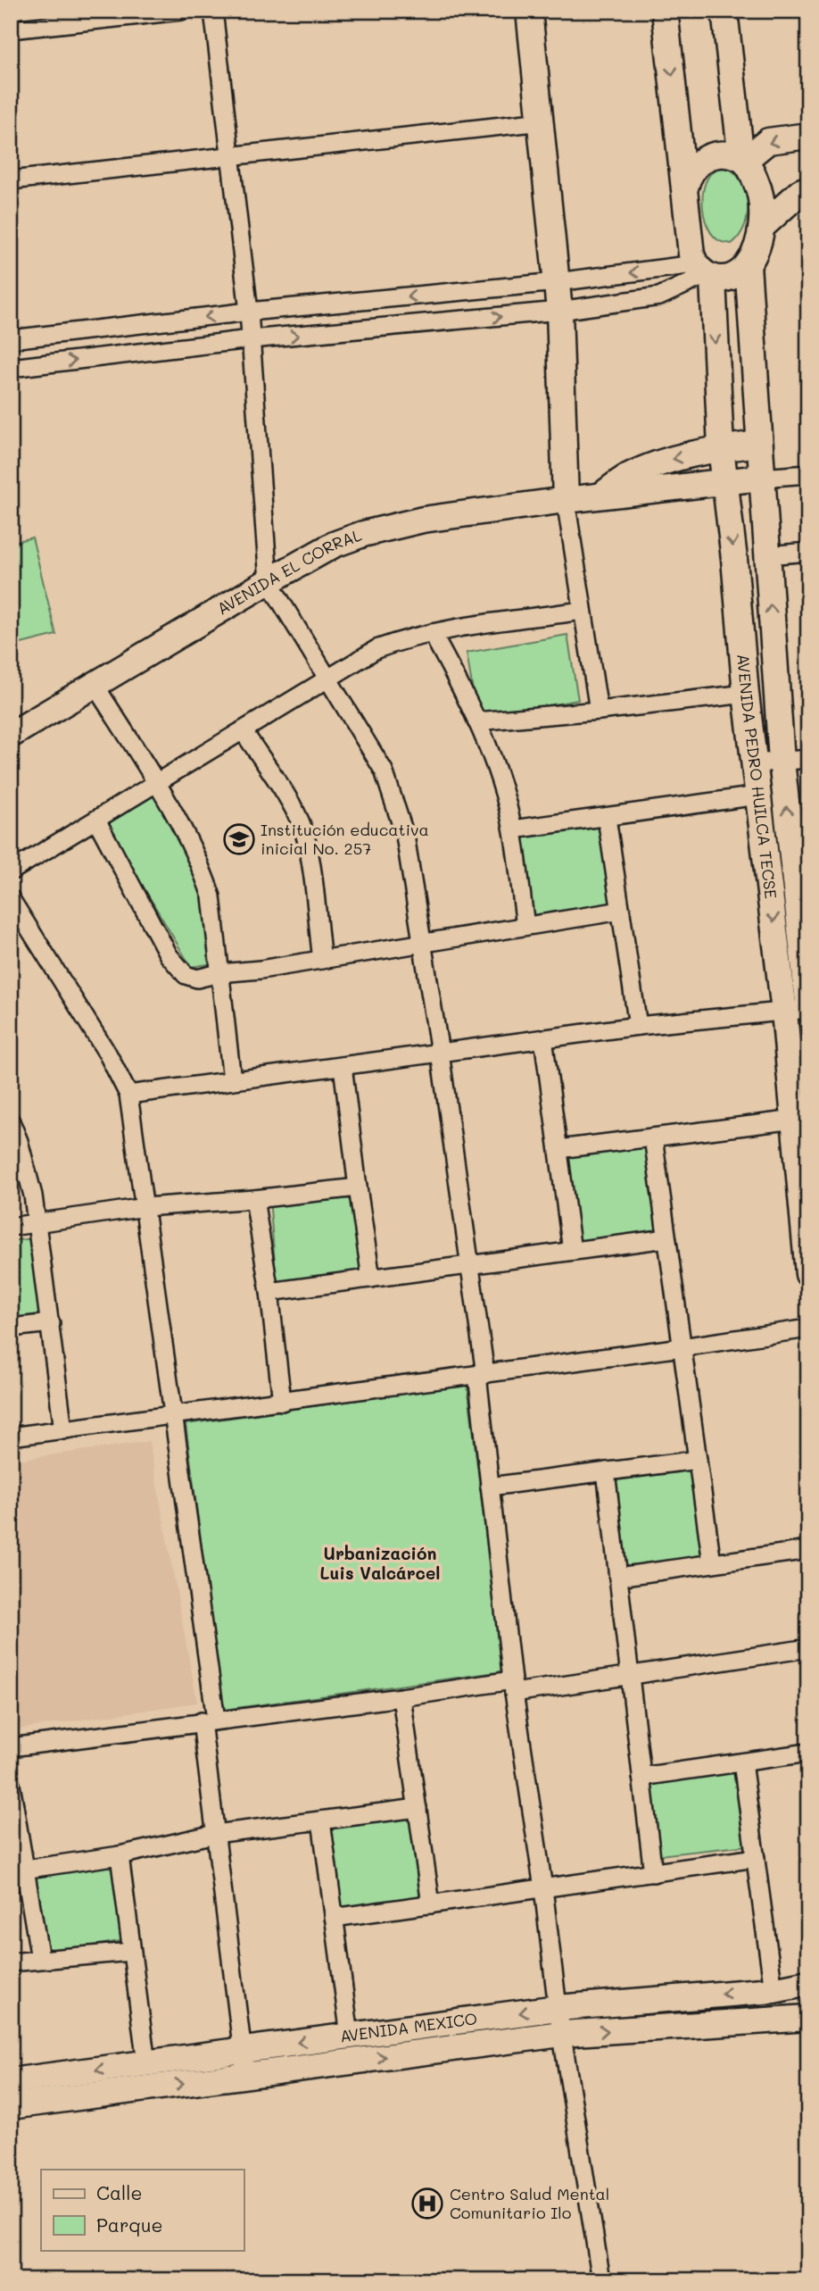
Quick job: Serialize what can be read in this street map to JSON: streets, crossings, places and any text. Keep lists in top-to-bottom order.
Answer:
{
  "streets": {
    "main road": ["AVENIDA EL CORRAL", "AVENIDA PEDRO HUILCA TECSE", "AVENIDA MEXICO"]
  },
  "crossings": [
    ["AVENIDA EL CORRAL", "AVENIDA PEDRO HUILCA TECSE"]
  ],
  "districts": ["Urbanización Luis Valcárcel"],
  "places": {
    "school or university": ["Institución educativa inicial No. 257"],
    "hospital": ["Centro Salud Mental Comunitario Ilo"]
  },
  "legend": ["Calle", "Parque"]
}
